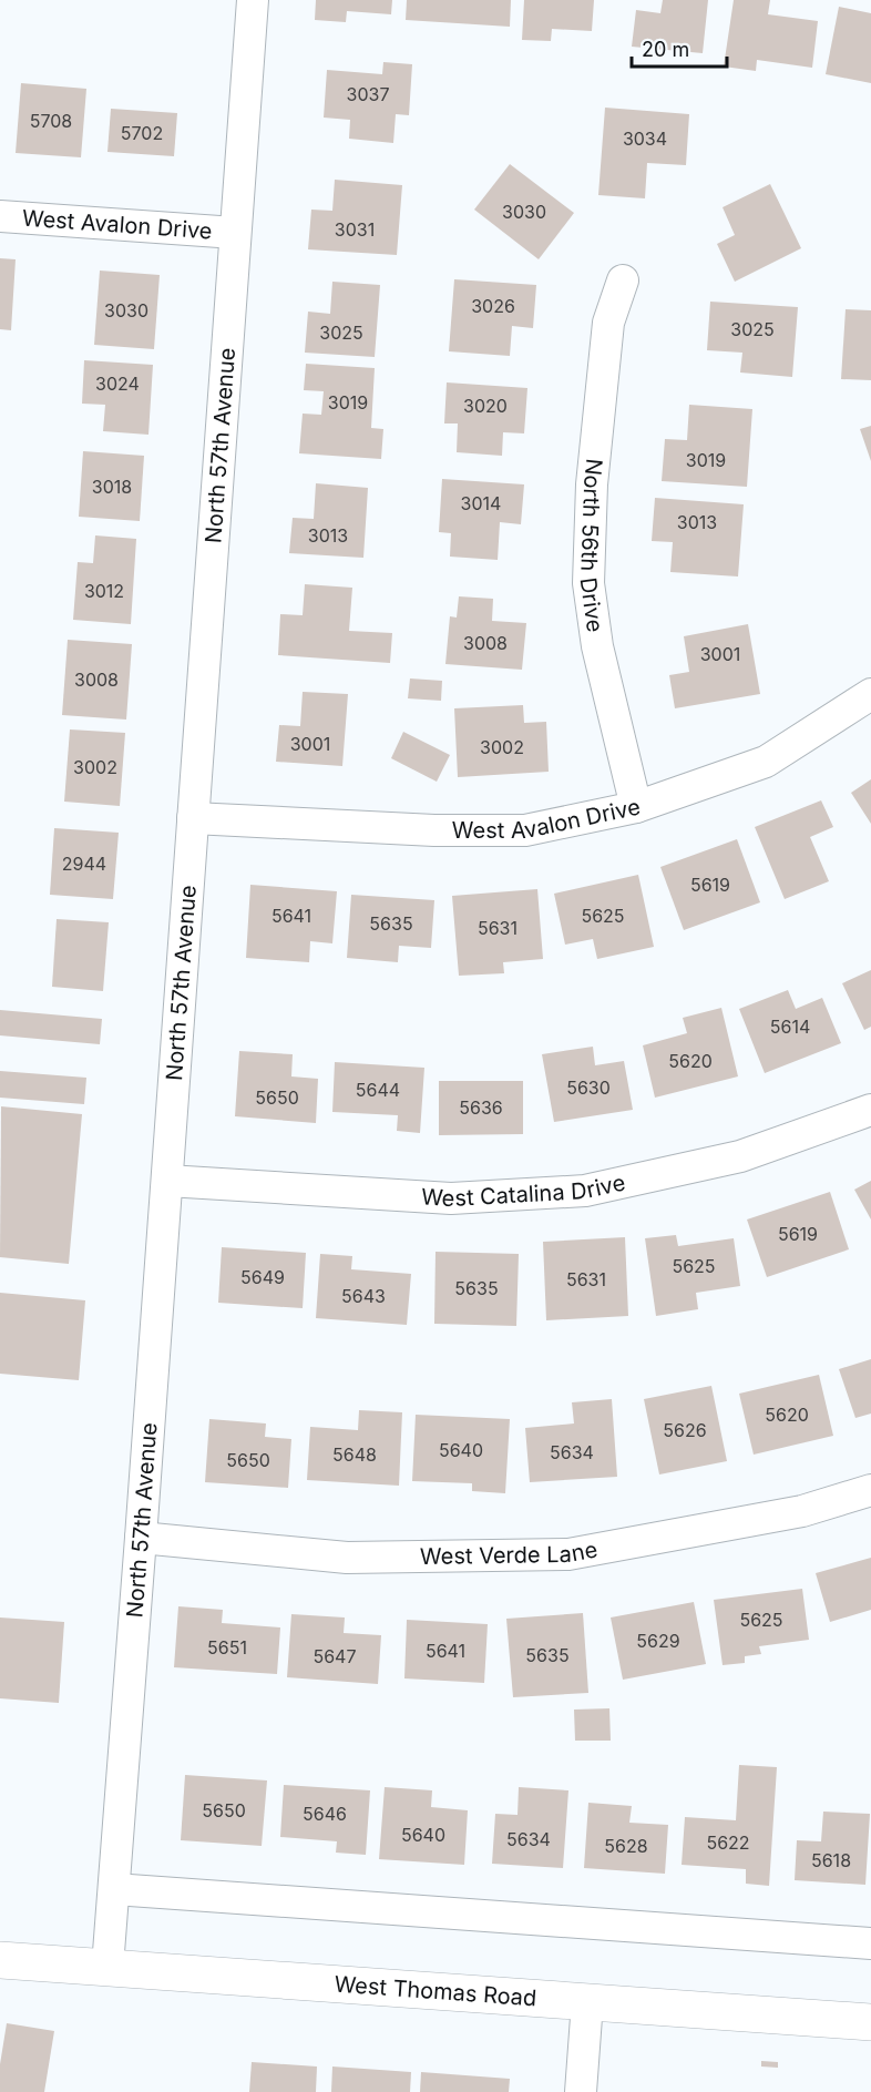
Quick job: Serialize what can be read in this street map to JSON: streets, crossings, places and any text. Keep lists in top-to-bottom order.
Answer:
{
  "streets": {
    "main road": ["West Thomas Road"],
    "street": [
      "West Avalon Drive",
      "North 57th Avenue",
      "North 56th Drive",
      "West Catalina Drive",
      "West Verde Lane"
    ]
  },
  "crossings": [
    ["West Avalon Drive", "North 57th Avenue"],
    ["West Avalon Drive", "North 56th Drive"],
    ["North 57th Avenue", "West Catalina Drive"],
    ["North 57th Avenue", "West Verde Lane"],
    ["North 57th Avenue", "West Thomas Road"]
  ],
  "house_numbers": [
    "3037",
    "5708",
    "5702",
    "3034",
    "3030",
    "3031",
    "3026",
    "3030",
    "3025",
    "3025",
    "3024",
    "3019",
    "3020",
    "3019",
    "3018",
    "3014",
    "3013",
    "3013",
    "3012",
    "3008",
    "3001",
    "3008",
    "3001",
    "3002",
    "3002",
    "2944",
    "5619",
    "5641",
    "5625",
    "5635",
    "5631",
    "5614",
    "5620",
    "5630",
    "5644",
    "5650",
    "5636",
    "5619",
    "5625",
    "5649",
    "5631",
    "5635",
    "5643",
    "5620",
    "5626",
    "5640",
    "5634",
    "5648",
    "5650",
    "5625",
    "5629",
    "5651",
    "5641",
    "5635",
    "5647",
    "5650",
    "5646",
    "5640",
    "5634",
    "5622",
    "5628",
    "5618"
  ],
  "scale_bar": "20 m"
}
